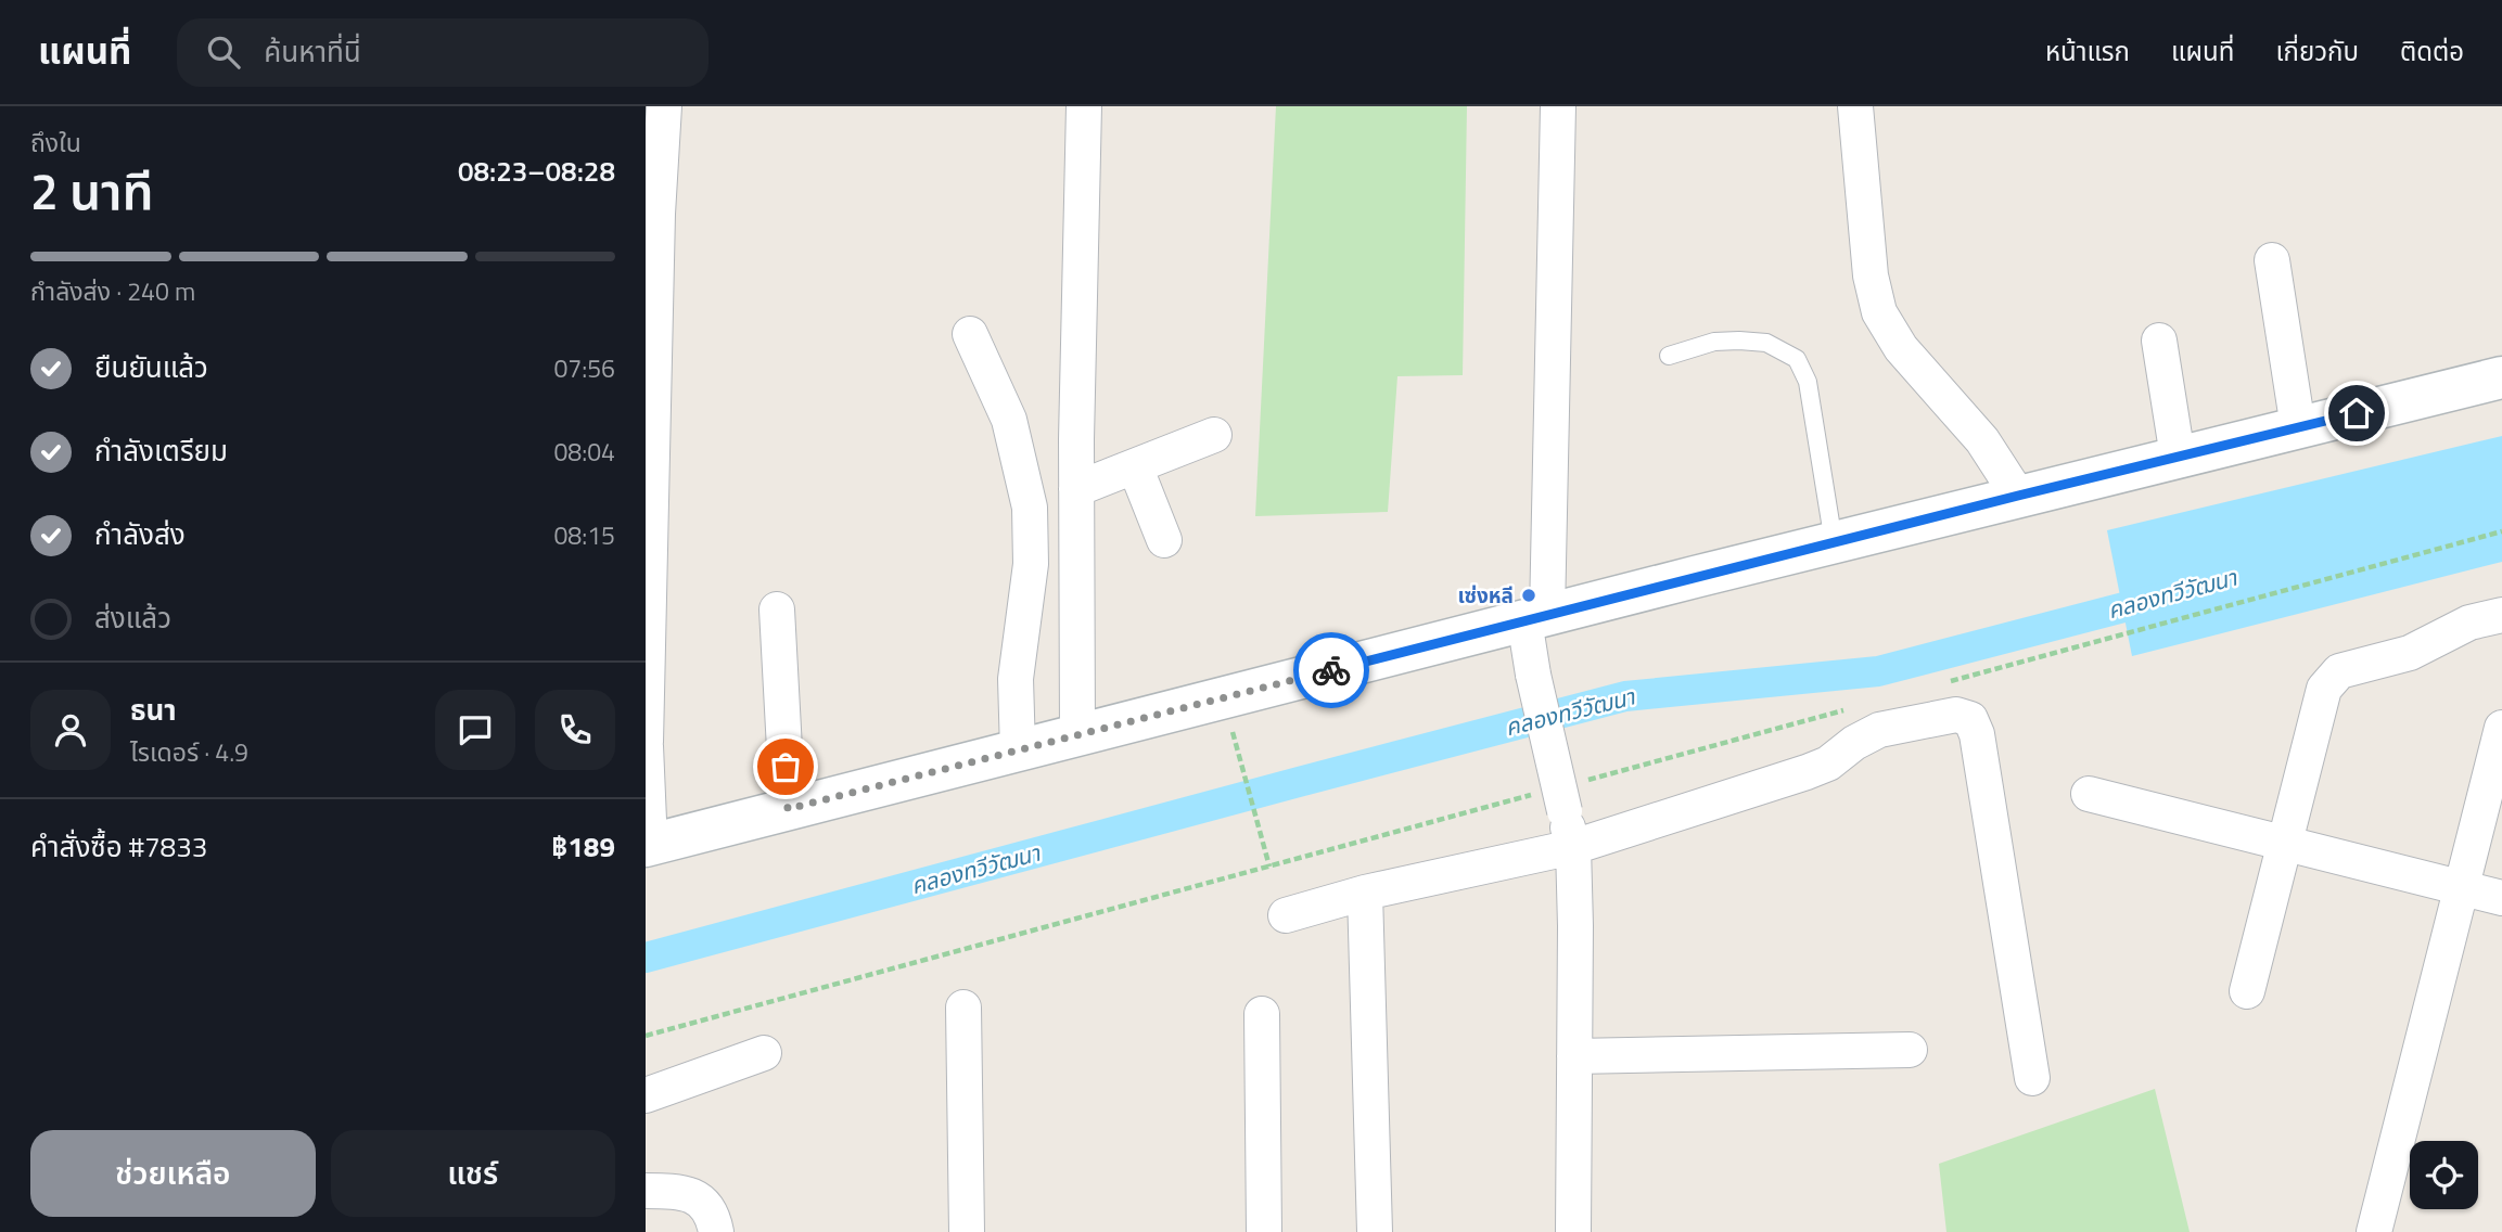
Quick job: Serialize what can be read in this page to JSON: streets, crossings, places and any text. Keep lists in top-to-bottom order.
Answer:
{
  "water": ["คลองทวีวัฒนา"],
  "places": ["เซ่งหลี"],
  "page": {
    "header": "แผนที่",
    "search": "ค้นหาที่นี่",
    "nav": [
      "หน้าแรก",
      "แผนที่",
      "เกี่ยวกับ",
      "ติดต่อ"
    ],
    "heading": ["2 นาที", "ถึงใน", "08:23–08:28"],
    "panel": [
      "ธนา",
      "ไรเดอร์ · 4.9",
      "คำสั่งซื้อ #7833",
      "฿189"
    ],
    "bar": "กำลังส่ง · 240 m",
    "list": [
      ["ยืนยันแล้ว", "07:56"],
      ["กำลังเตรียม", "08:04"],
      ["กำลังส่ง", "08:15"],
      "ส่งแล้ว"
    ],
    "buttons": ["ช่วยเหลือ", "แชร์"]
  }
}
